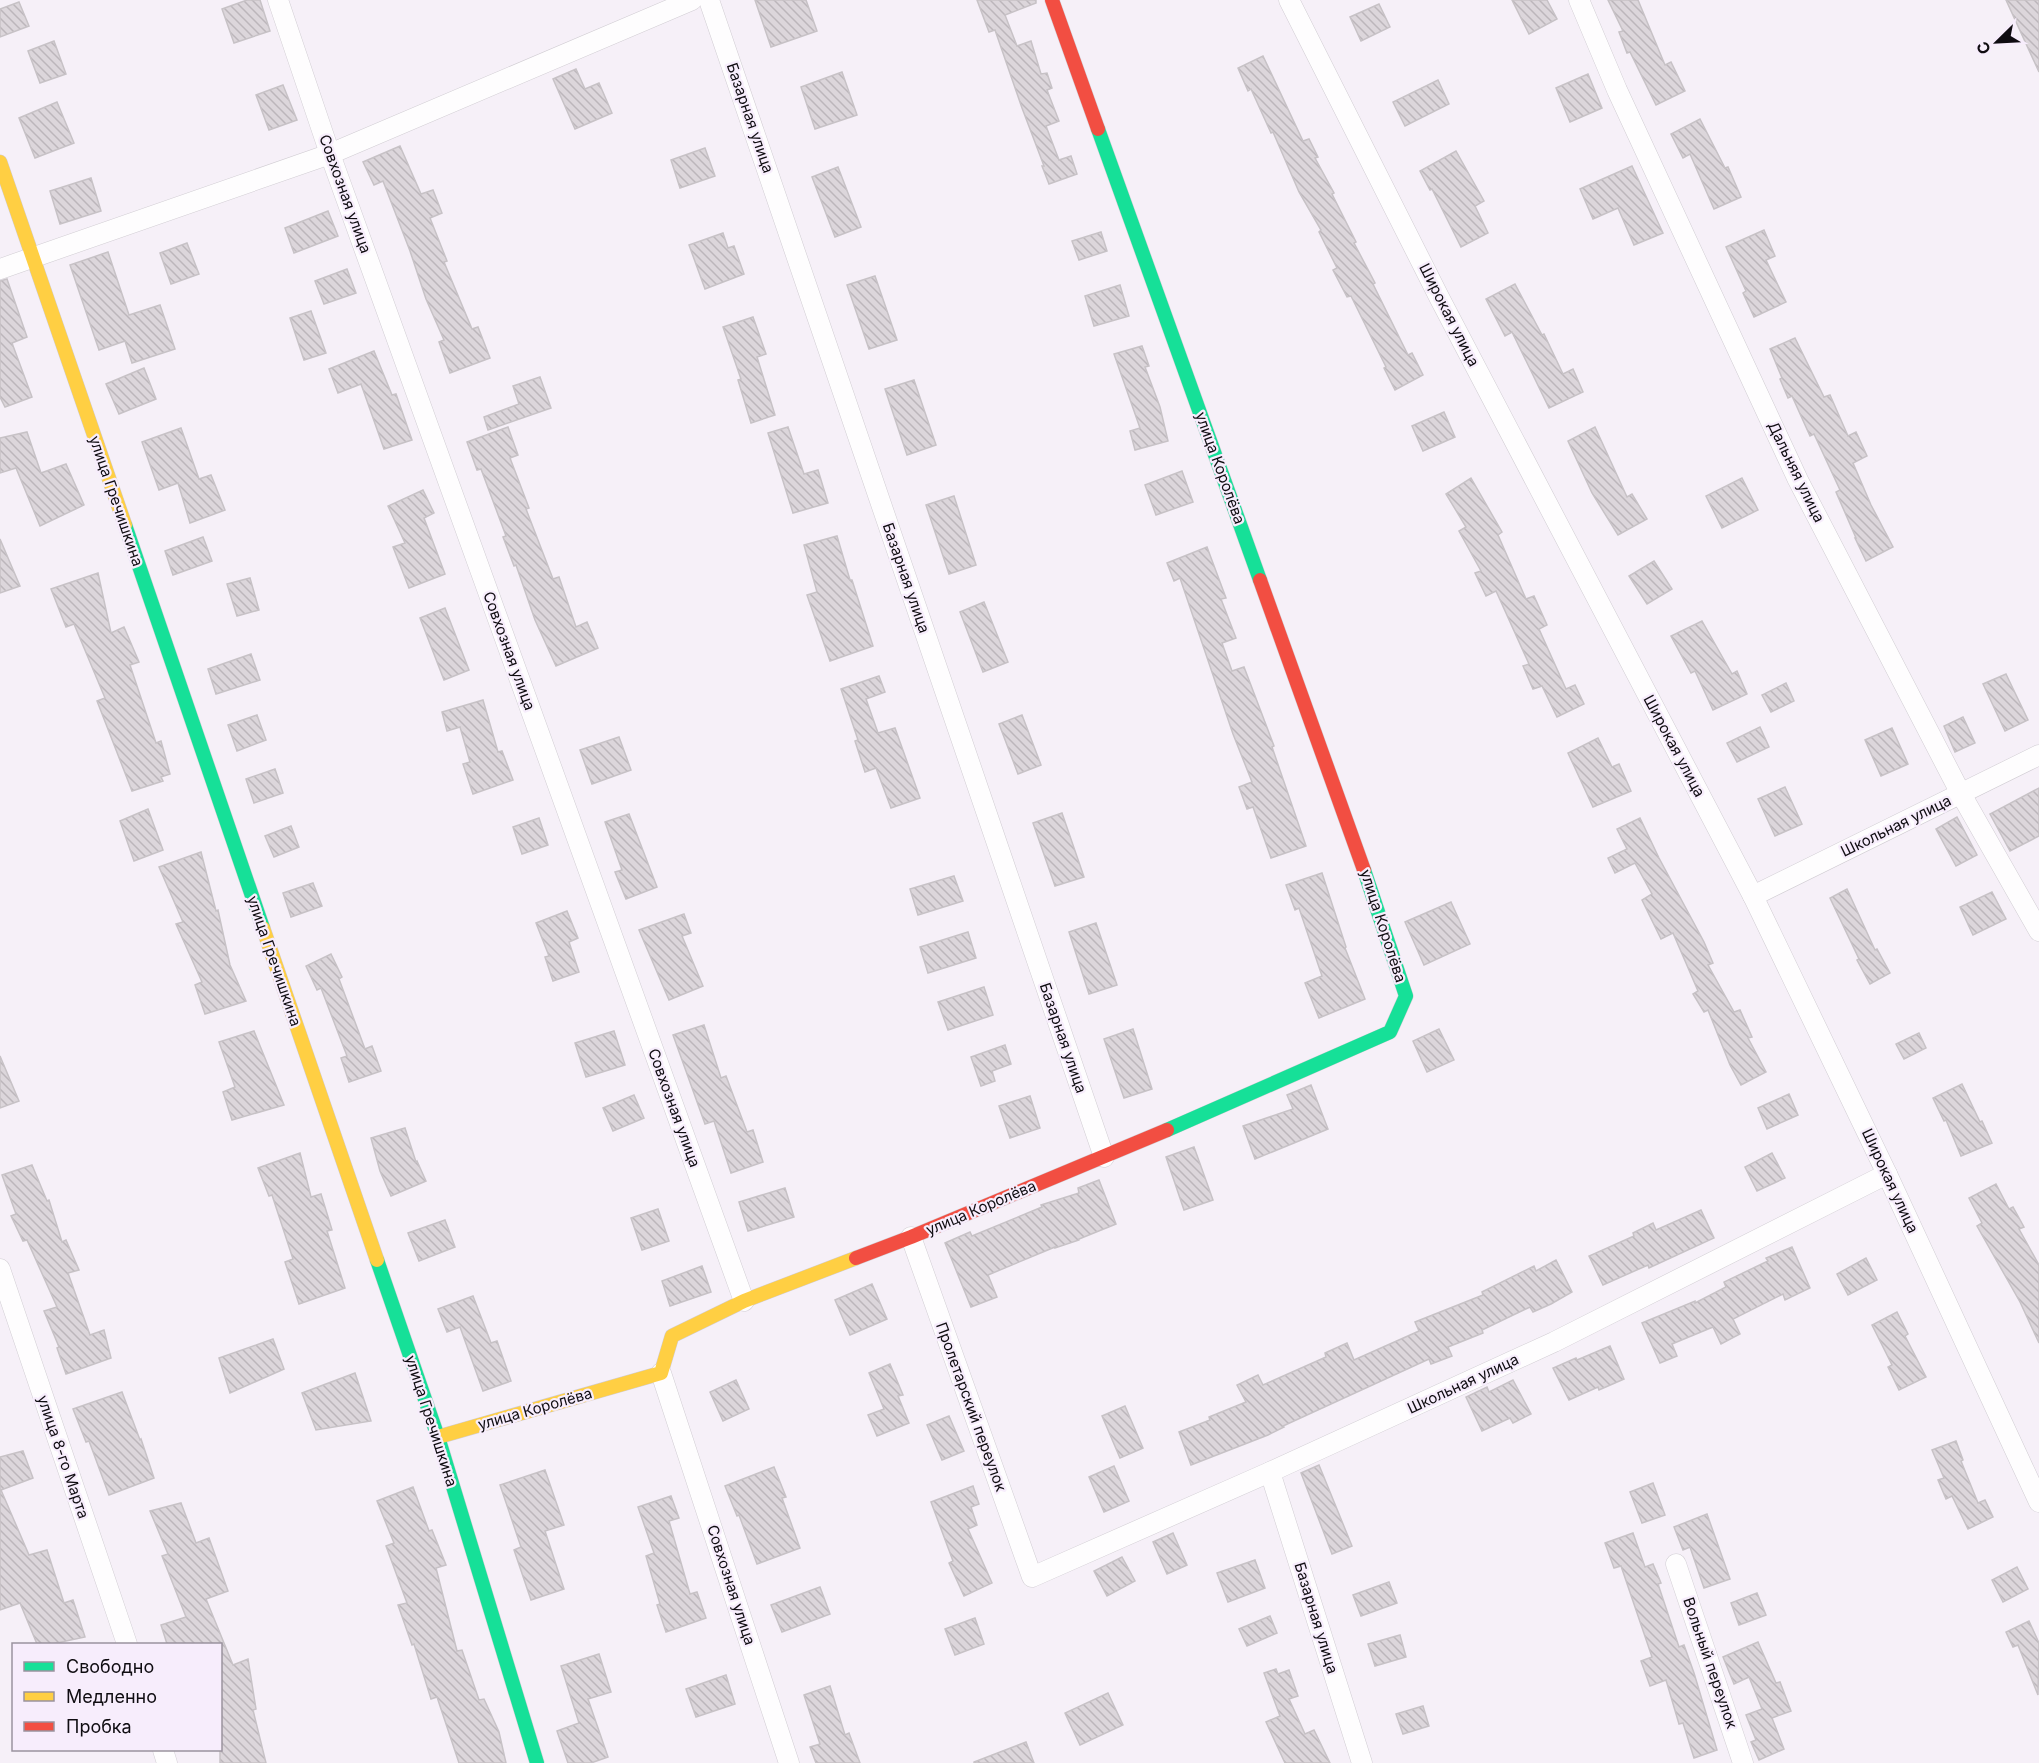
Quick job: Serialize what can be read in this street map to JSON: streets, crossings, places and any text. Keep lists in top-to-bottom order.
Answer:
{
  "streets": {
    "street": [
      "Базарная улица",
      "Совхозная улица",
      "Широкая улица",
      "улица Королёва",
      "Дальняя улица",
      "улица Гречишкина",
      "Школьная улица",
      "Пролетарский переулок",
      "улица 8-го Марта",
      "Вольный переулок"
    ]
  },
  "crossings": [
    ["Базарная улица", "улица Королёва"],
    ["Базарная улица", "Школьная улица"],
    ["Совхозная улица", "улица Королёва"],
    ["Широкая улица", "Школьная улица"],
    ["улица Королёва", "улица Гречишкина"],
    ["улица Королёва", "Пролетарский переулок"],
    ["Дальняя улица", "Школьная улица"],
    ["Школьная улица", "Пролетарский переулок"]
  ],
  "legend": ["Свободно", "Медленно", "Пробка"],
  "north": "bottom left"
}
